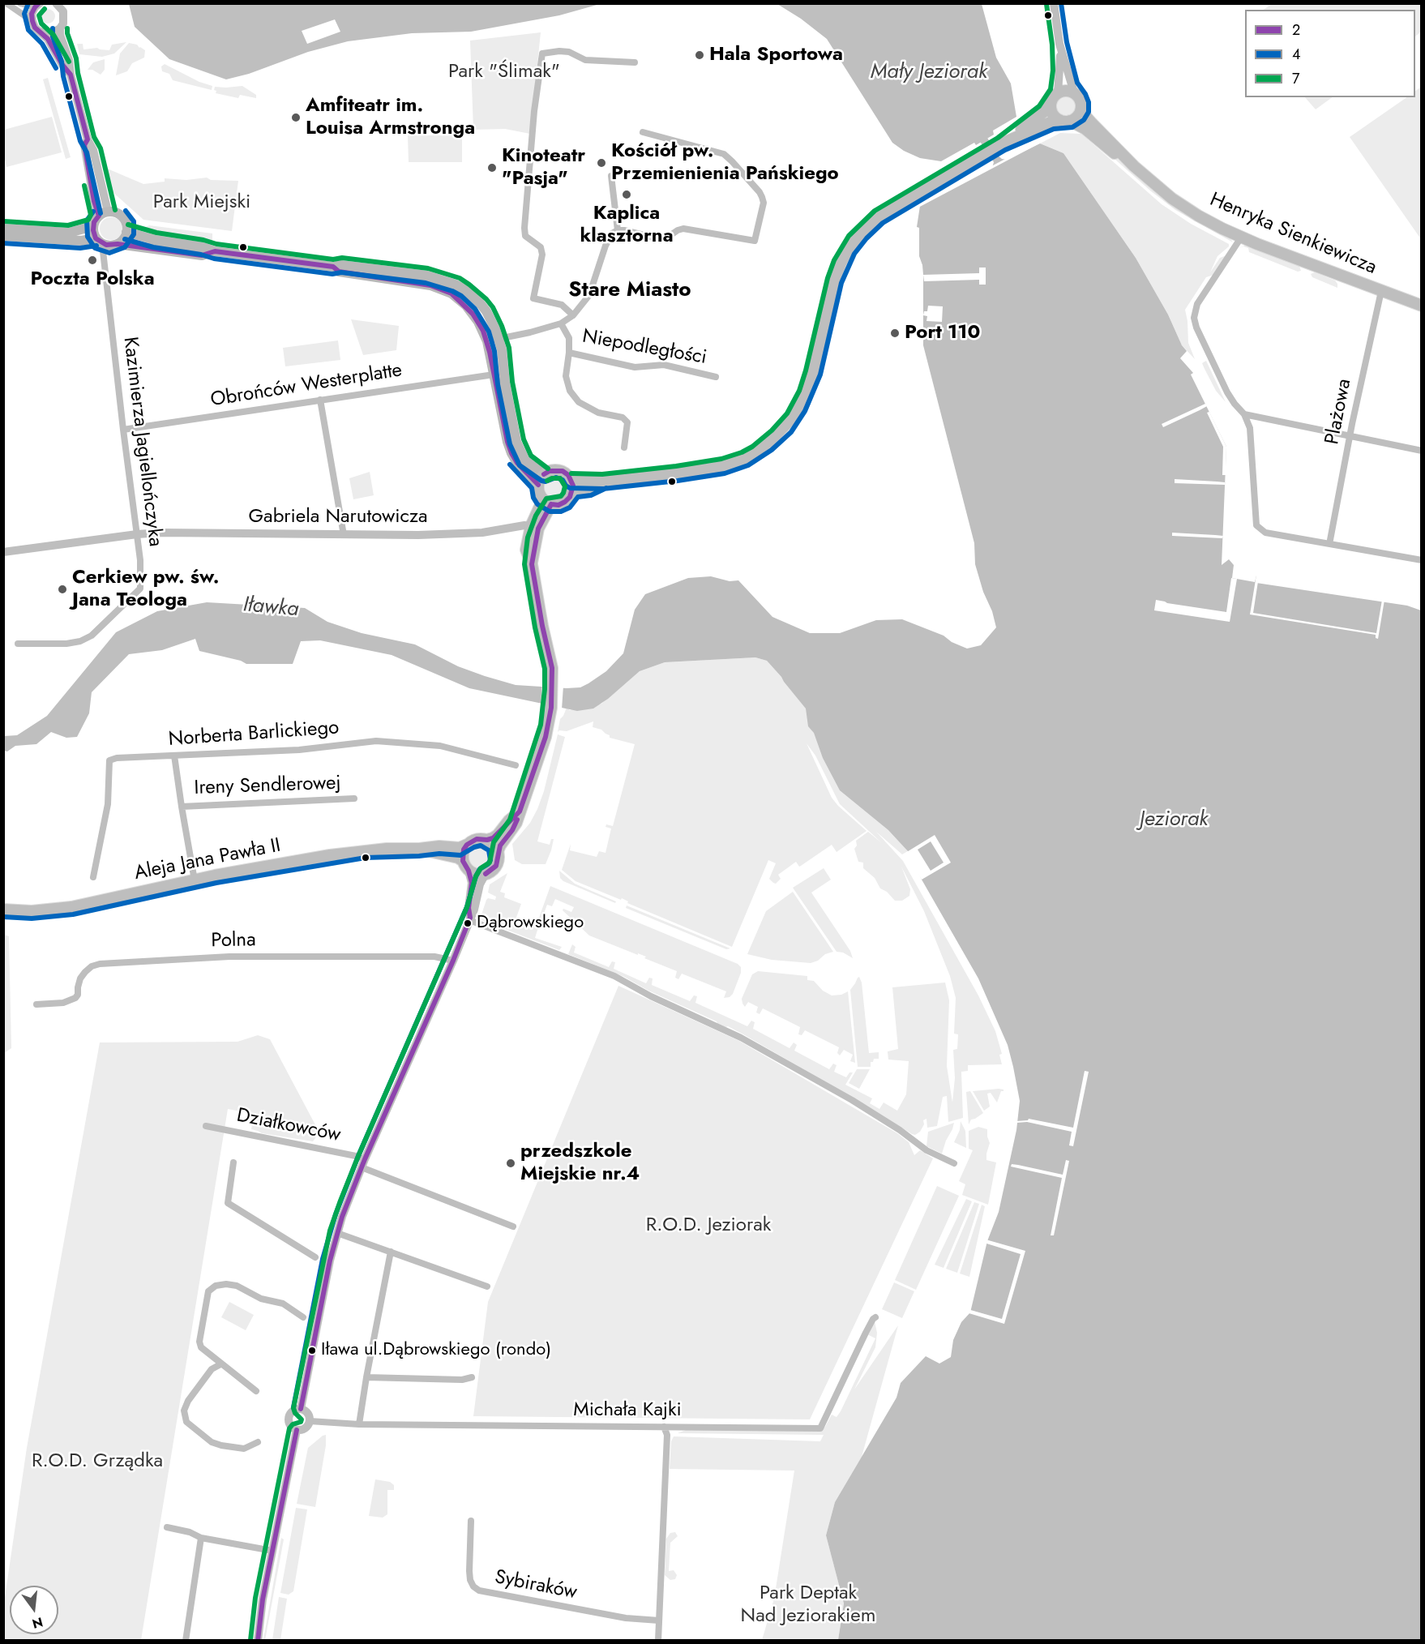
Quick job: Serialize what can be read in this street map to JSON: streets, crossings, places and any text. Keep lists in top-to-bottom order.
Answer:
{
  "streets": {
    "main road": ["Henryka Sienkiewicza", "Aleja Jana Pawła II"],
    "street": [
      "Niepodległości",
      "Obrońców Westerplatte",
      "Plażowa",
      "Kazimierza Jagiellończyka",
      "Gabriela Narutowicza",
      "Norberta Barlickiego",
      "Ireny Sendlerowej",
      "Polna",
      "Działkowców",
      "Michała Kajki",
      "Sybiraków"
    ]
  },
  "crossings": [
    ["Henryka Sienkiewicza", "Plażowa"],
    ["Obrońców Westerplatte", "Kazimierza Jagiellończyka"],
    ["Kazimierza Jagiellończyka", "Gabriela Narutowicza"]
  ],
  "districts": ["Stare Miasto"],
  "water": ["Mały Jeziorak", "Iławka", "Jeziorak"],
  "parks": [
    "Park \"Ślimak\"",
    "Park Miejski",
    "R.O.D. Jeziorak",
    "R.O.D. Grządka",
    "Park Deptak Nad Jeziorakiem"
  ],
  "places": [
    "Hala Sportowa",
    "Amfiteatr im. Louisa Armstronga",
    "Kościół pw. Przemienienia Pańskiego",
    "Kinoteatr \"Pasja\"",
    "Kaplica klasztorna",
    "Poczta Polska",
    "Port 110",
    "Cerkiew pw. św. Jana Teologa",
    "Dąbrowskiego",
    "przedszkole Miejskie nr.4",
    "Iława ul.Dąbrowskiego (rondo)"
  ],
  "lines": ["transit line 2", "transit line 4", "transit line 7"],
  "legend": ["2", "4", "7"],
  "north": "bottom"
}
